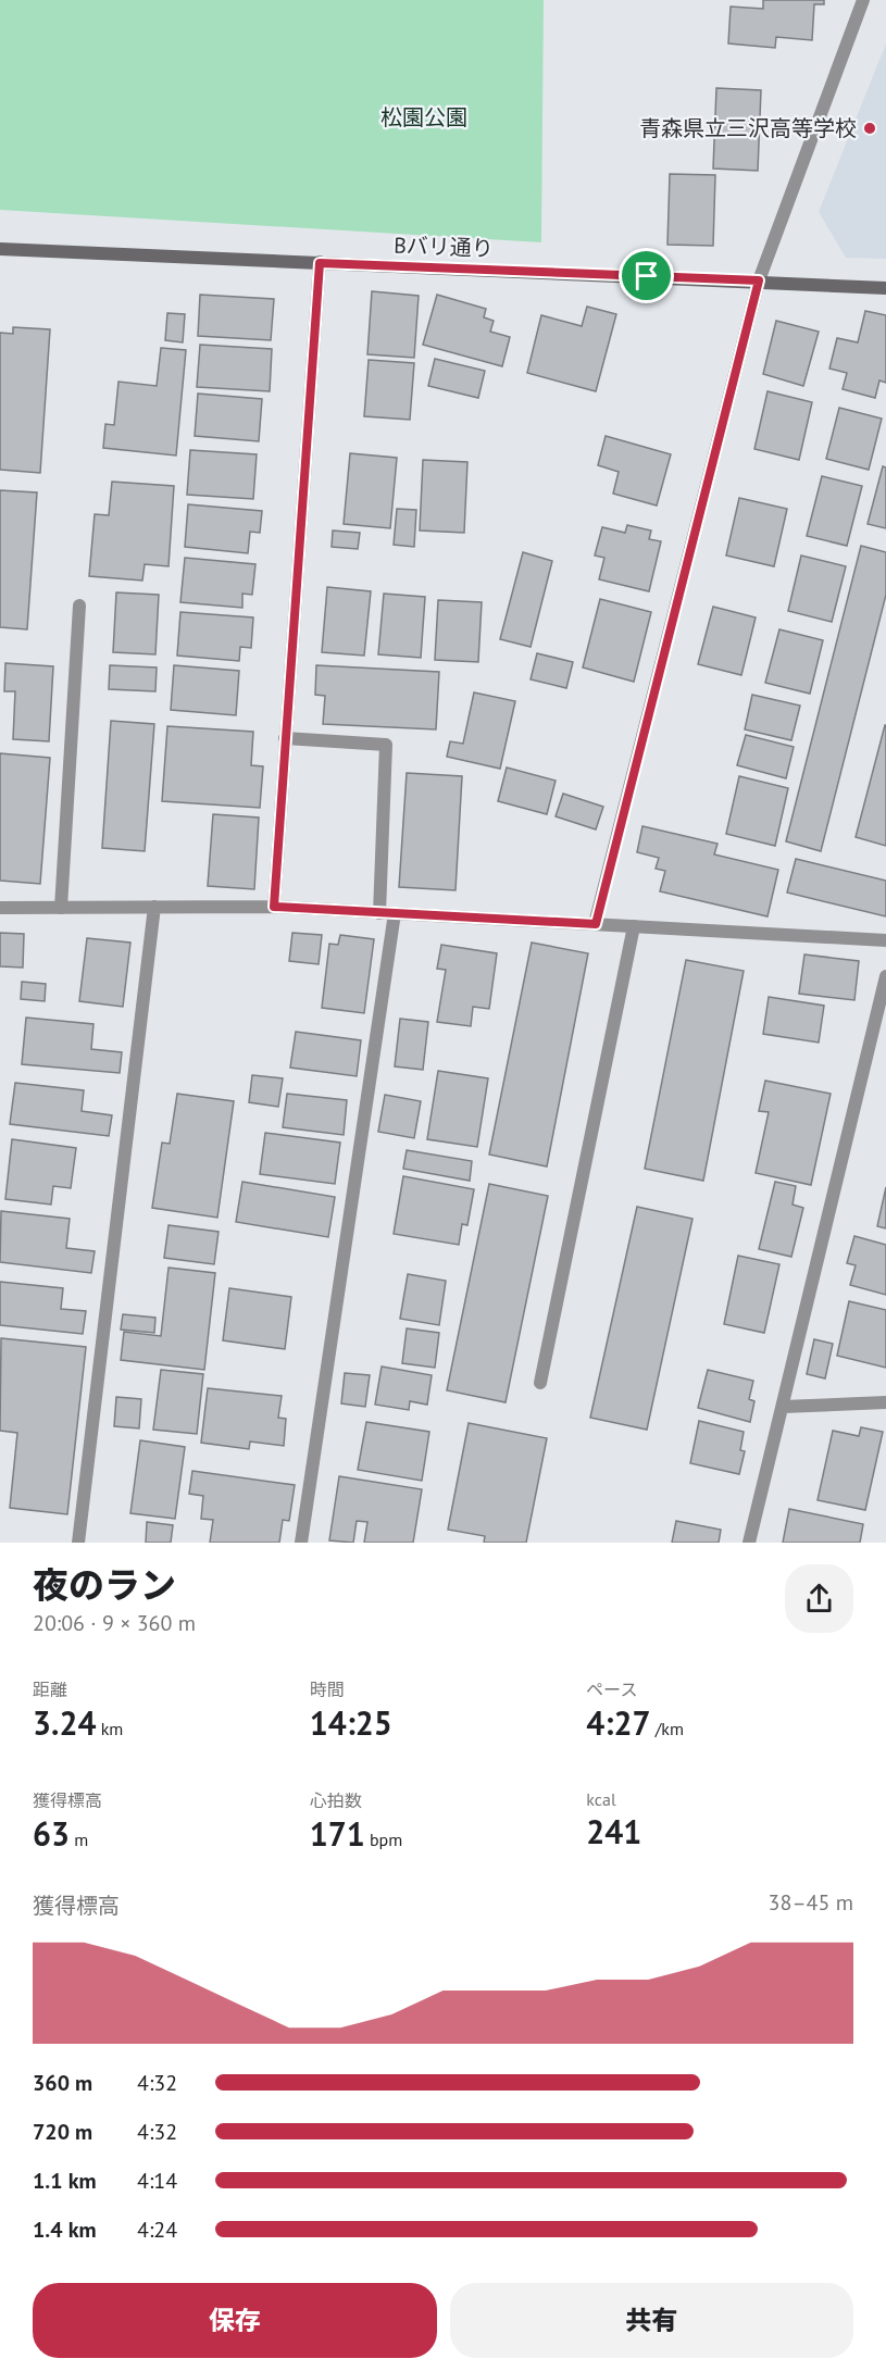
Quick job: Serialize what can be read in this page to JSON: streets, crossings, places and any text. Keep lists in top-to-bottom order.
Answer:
{
  "streets": {
    "street": ["Bバリ通り"]
  },
  "parks": ["松園公園"],
  "places": ["青森県立三沢高等学校"],
  "page": {
    "heading": ["夜のラン", "20:06 · 9 × 360 m"],
    "stats": [
      ["距離", "3.24 km"],
      ["時間", "14:25"],
      ["ペース", "4:27 /km"],
      ["獲得標高", "63 m"],
      ["心拍数", "171 bpm"],
      ["kcal", "241"]
    ],
    "chart": ["獲得標高", "38–45 m"],
    "list": [
      {
        "name": "360 m",
        "note": "4:32"
      },
      {
        "name": "720 m",
        "note": "4:32"
      },
      {
        "name": "1.1 km",
        "note": "4:14"
      },
      {
        "name": "1.4 km",
        "note": "4:24"
      }
    ],
    "buttons": ["保存", "共有"]
  }
}
